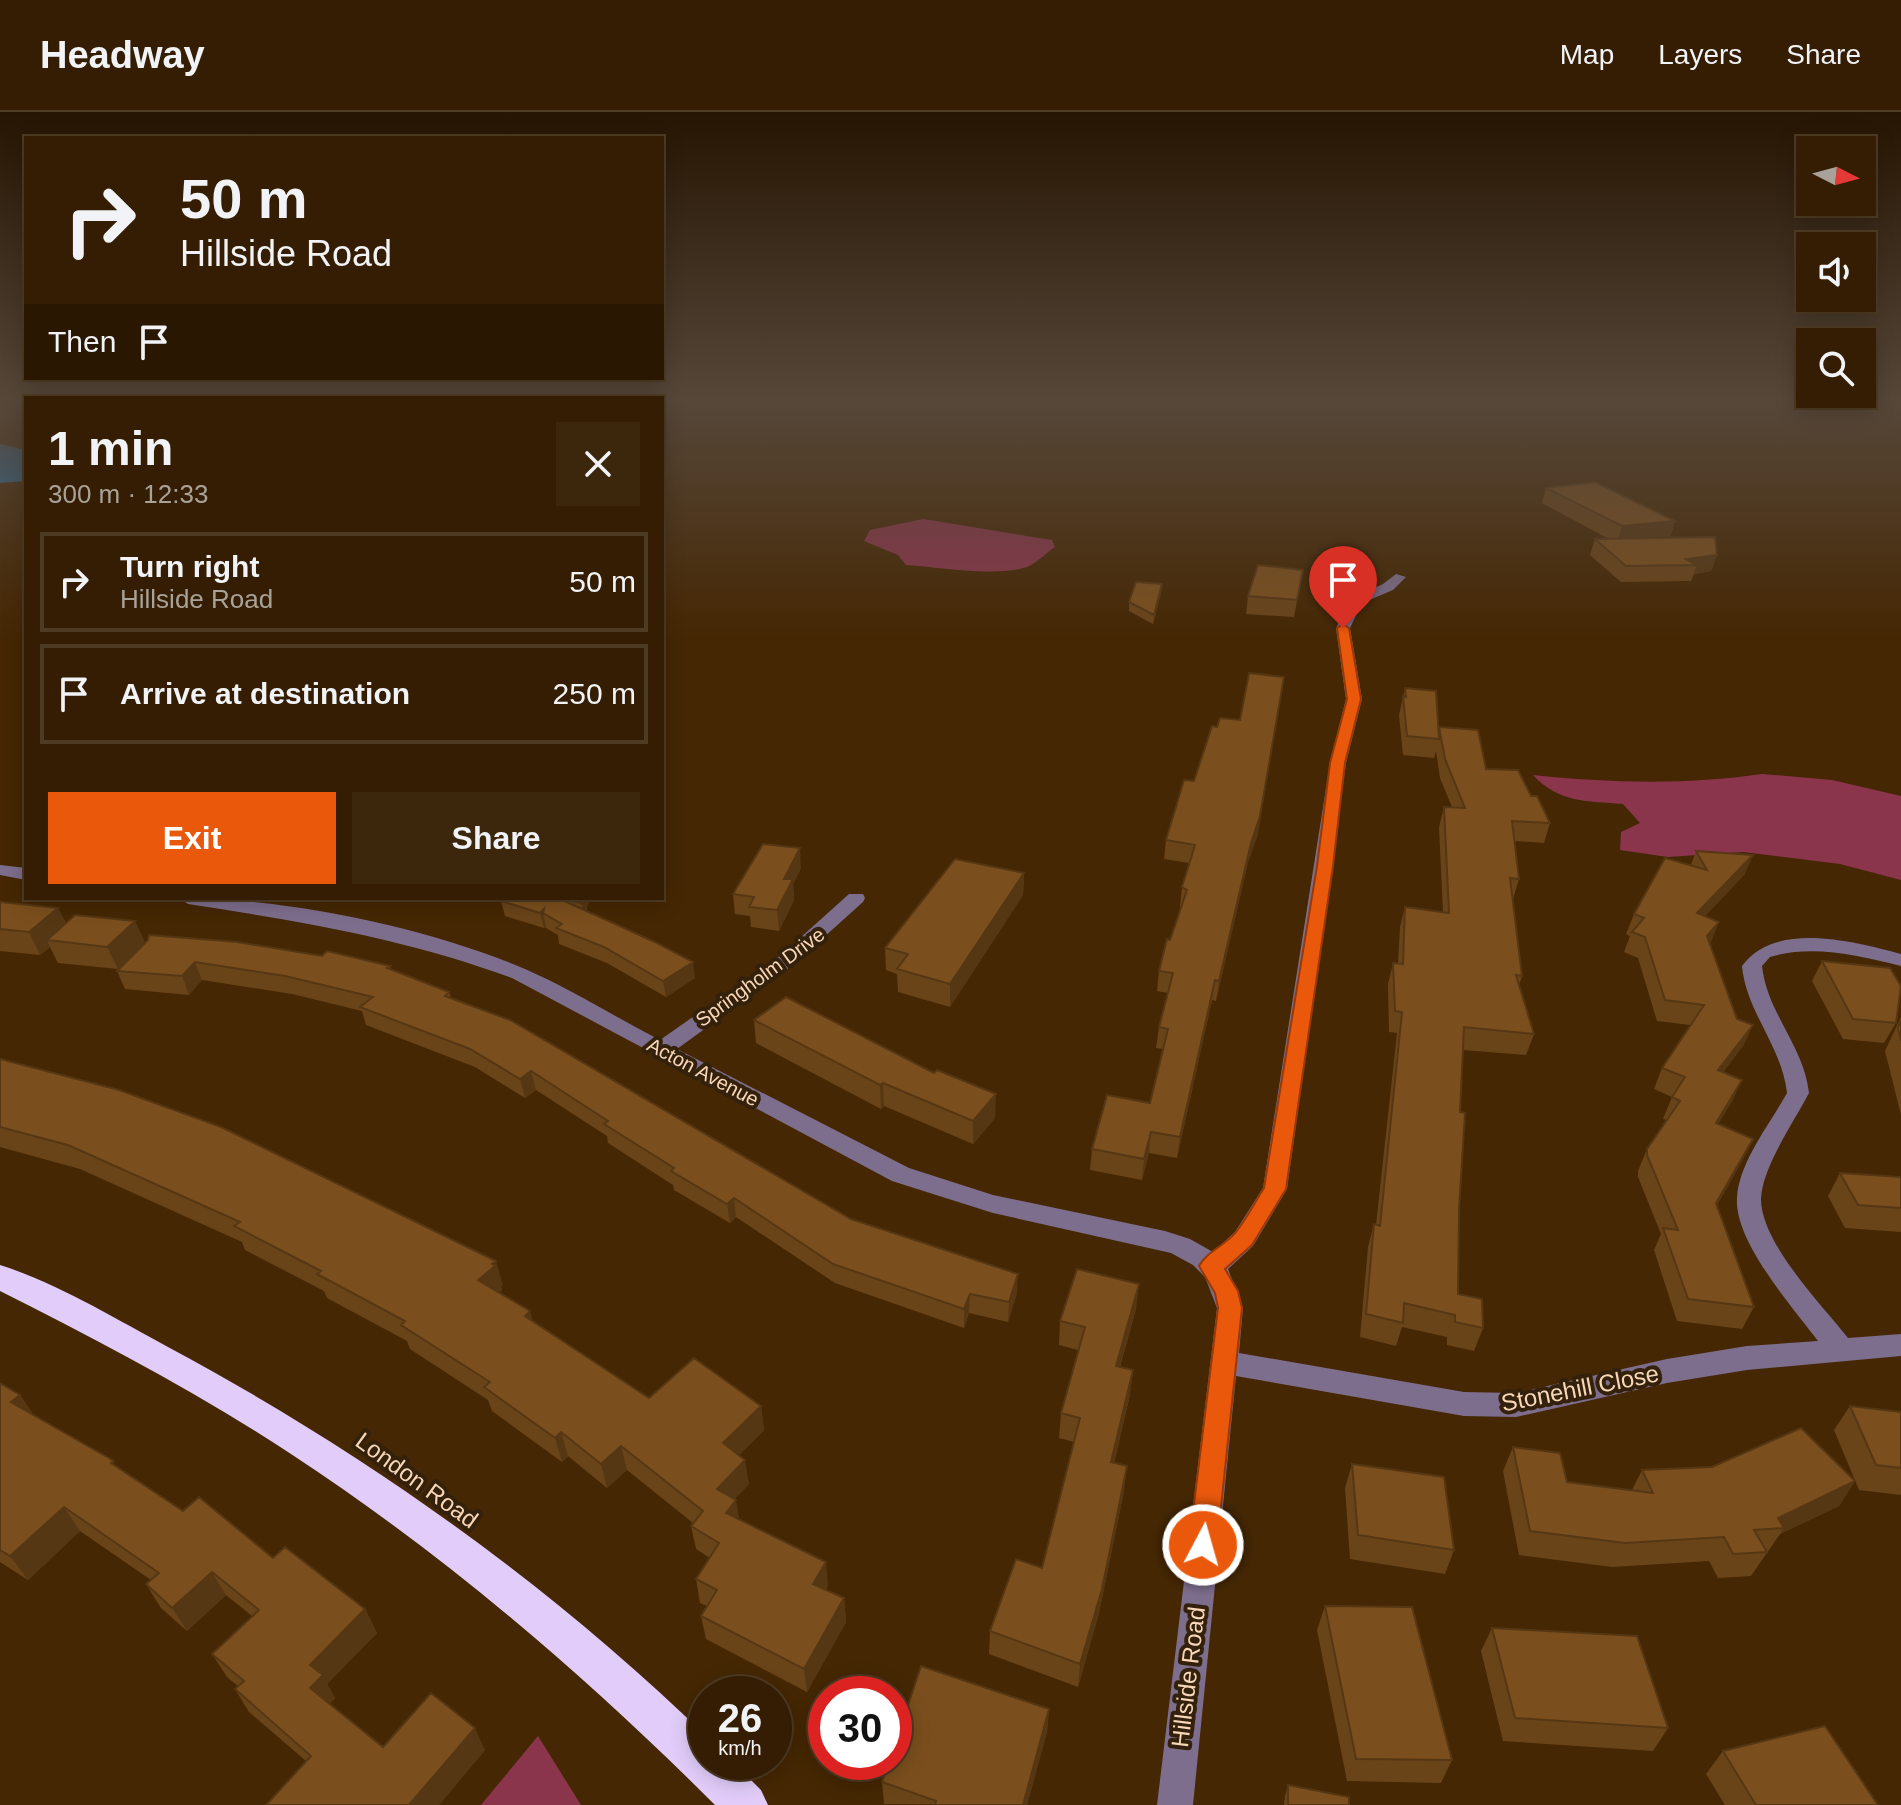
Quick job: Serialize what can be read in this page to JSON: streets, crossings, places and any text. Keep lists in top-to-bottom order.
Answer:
{
  "streets": {
    "highway": ["London Road"],
    "street": [
      "Springholm Drive",
      "Acton Avenue",
      "Stonehill Close",
      "Hillside Road"
    ]
  },
  "crossings": [
    ["Springholm Drive", "Acton Avenue"],
    ["Acton Avenue", "Hillside Road"],
    ["Stonehill Close", "Hillside Road"]
  ],
  "north": "right",
  "page": {
    "header": "Headway",
    "nav": ["Map", "Layers", "Share"],
    "turn": ["50 m", "Hillside Road"],
    "then": "Then",
    "heading": ["1 min", "300 m · 12:33"],
    "list": [
      {
        "name": "Turn right",
        "note": "Hillside Road",
        "value": "50 m"
      },
      {
        "name": "Arrive at destination",
        "value": "250 m"
      }
    ],
    "buttons": ["Exit", "Share"],
    "speed": "26 km/h",
    "limit": "30"
  }
}
